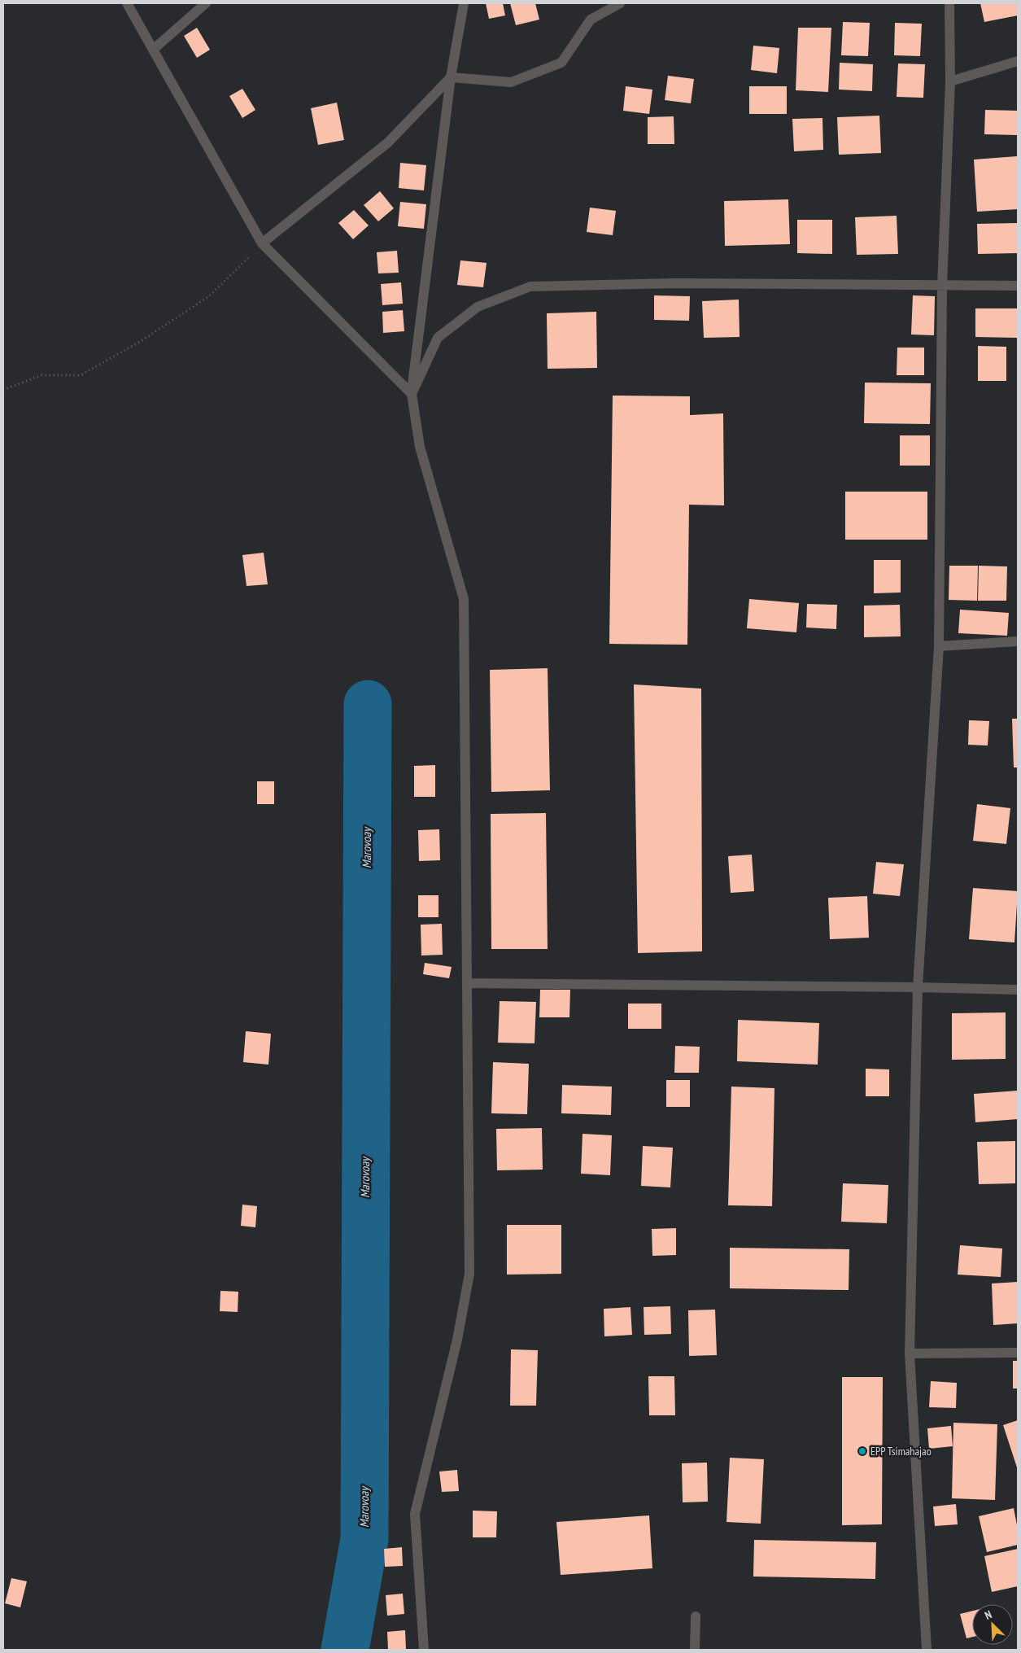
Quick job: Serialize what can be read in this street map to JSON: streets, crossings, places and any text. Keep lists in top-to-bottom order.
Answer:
{
  "water": ["Marovoay"],
  "places": ["EPP Tsimahajao"],
  "north": "top left"
}
